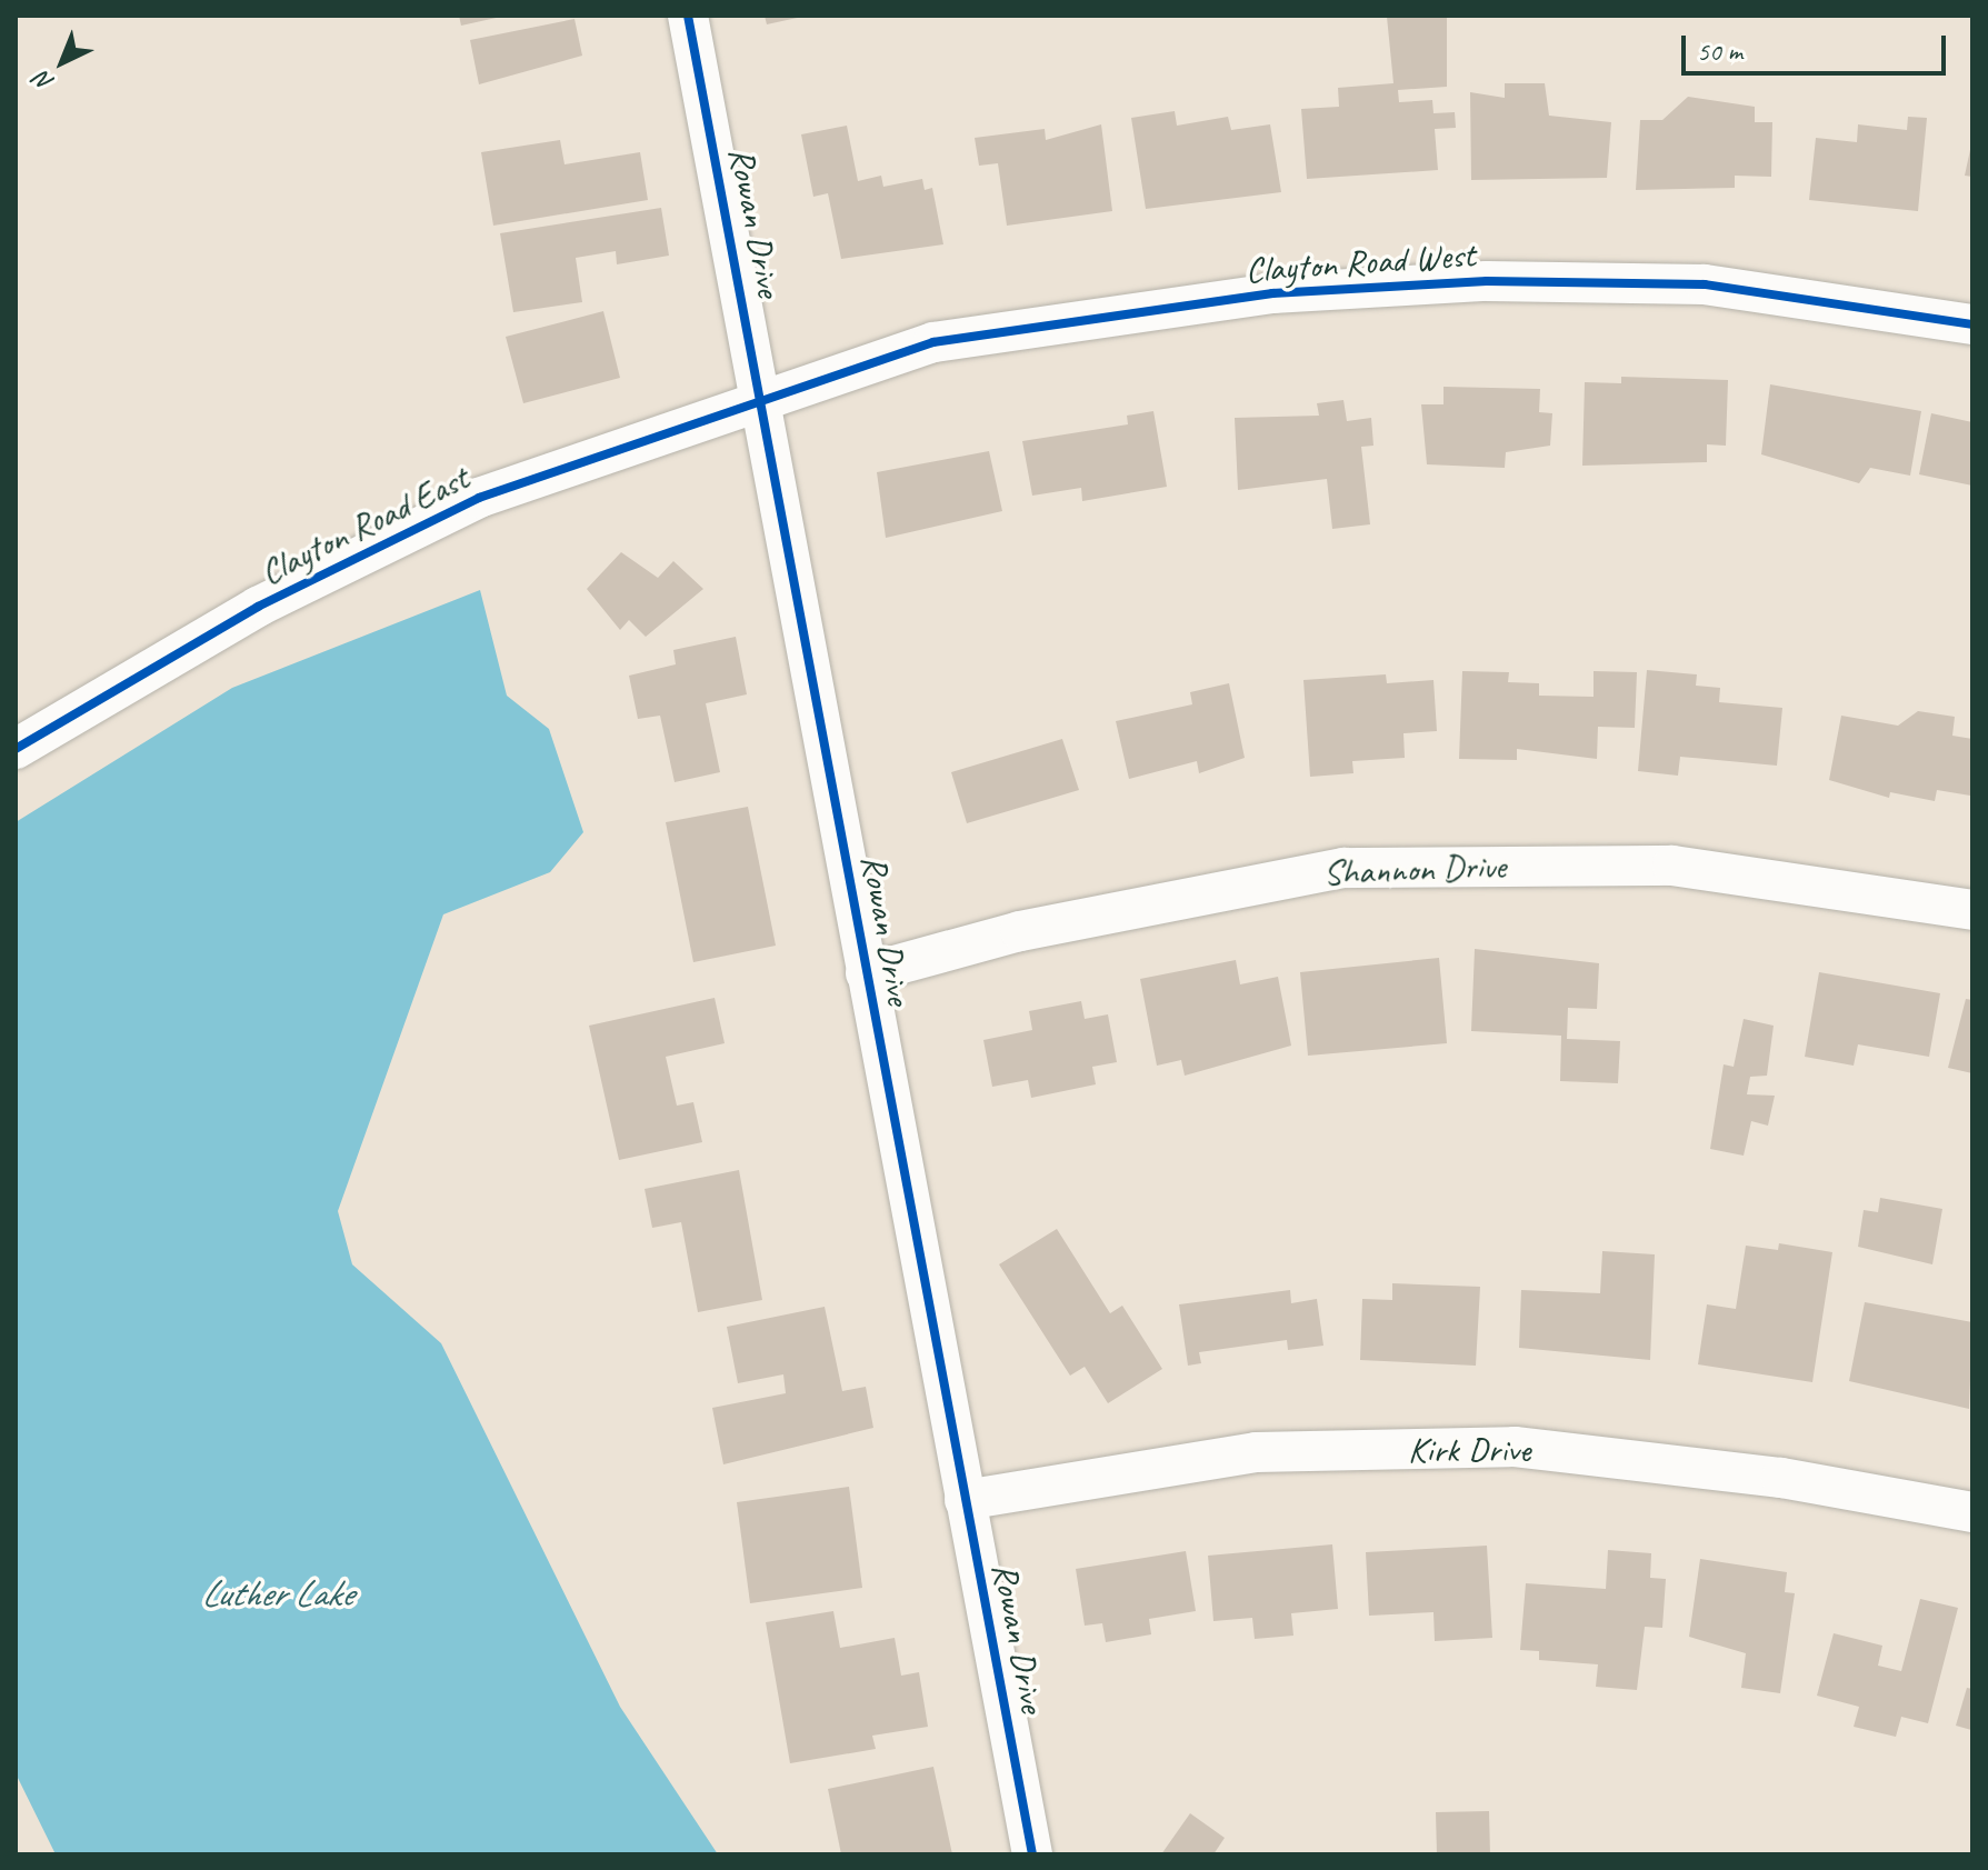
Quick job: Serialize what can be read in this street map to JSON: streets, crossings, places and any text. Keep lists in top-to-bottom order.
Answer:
{
  "streets": {
    "street": [
      "Rowan Drive",
      "Clayton Road West",
      "Clayton Road East",
      "Shannon Drive",
      "Kirk Drive"
    ]
  },
  "crossings": [
    ["Rowan Drive", "Clayton Road West"],
    ["Rowan Drive", "Clayton Road East"],
    ["Rowan Drive", "Shannon Drive"],
    ["Rowan Drive", "Kirk Drive"],
    ["Clayton Road West", "Clayton Road East"]
  ],
  "water": ["Luther Lake"],
  "scale_bar": "50 m",
  "north": "bottom left"
}
